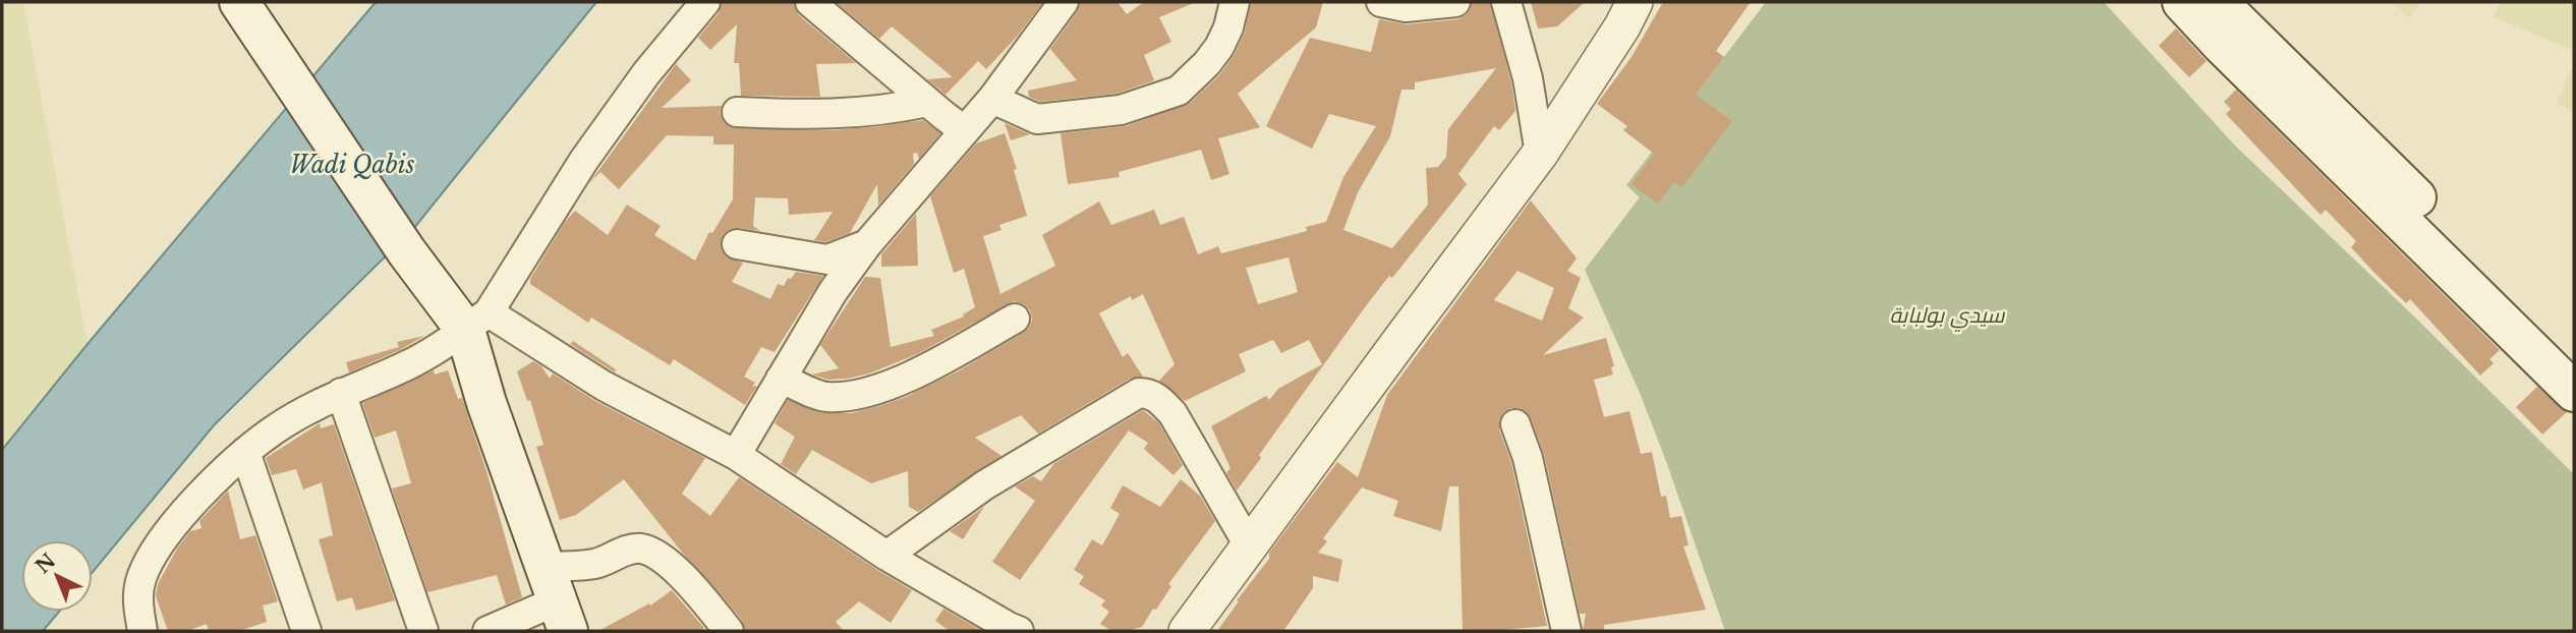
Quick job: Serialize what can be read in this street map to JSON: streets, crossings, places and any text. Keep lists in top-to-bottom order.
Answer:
{
  "water": ["Wadi Qabis"],
  "parks": ["سيدي بولبابة"],
  "north": "top left"
}
